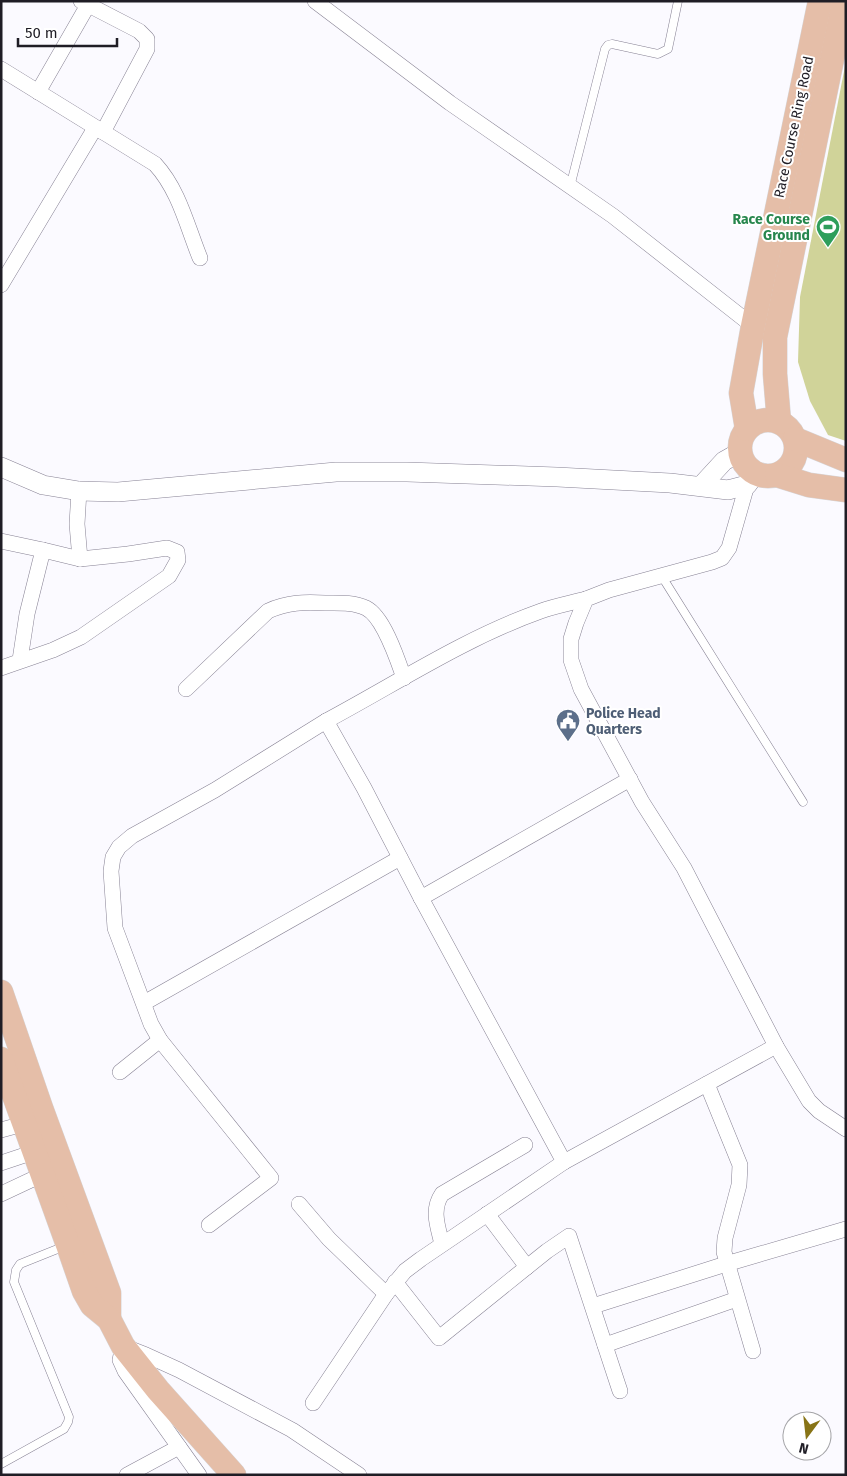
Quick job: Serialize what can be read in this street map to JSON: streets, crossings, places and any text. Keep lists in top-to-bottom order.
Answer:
{
  "streets": {
    "main road": ["Race Course Ring Road"]
  },
  "places": {
    "sports": ["Race Course Ground"],
    "public building": ["Police Head Quarters"]
  },
  "scale_bar": "50 m",
  "north": "bottom"
}
